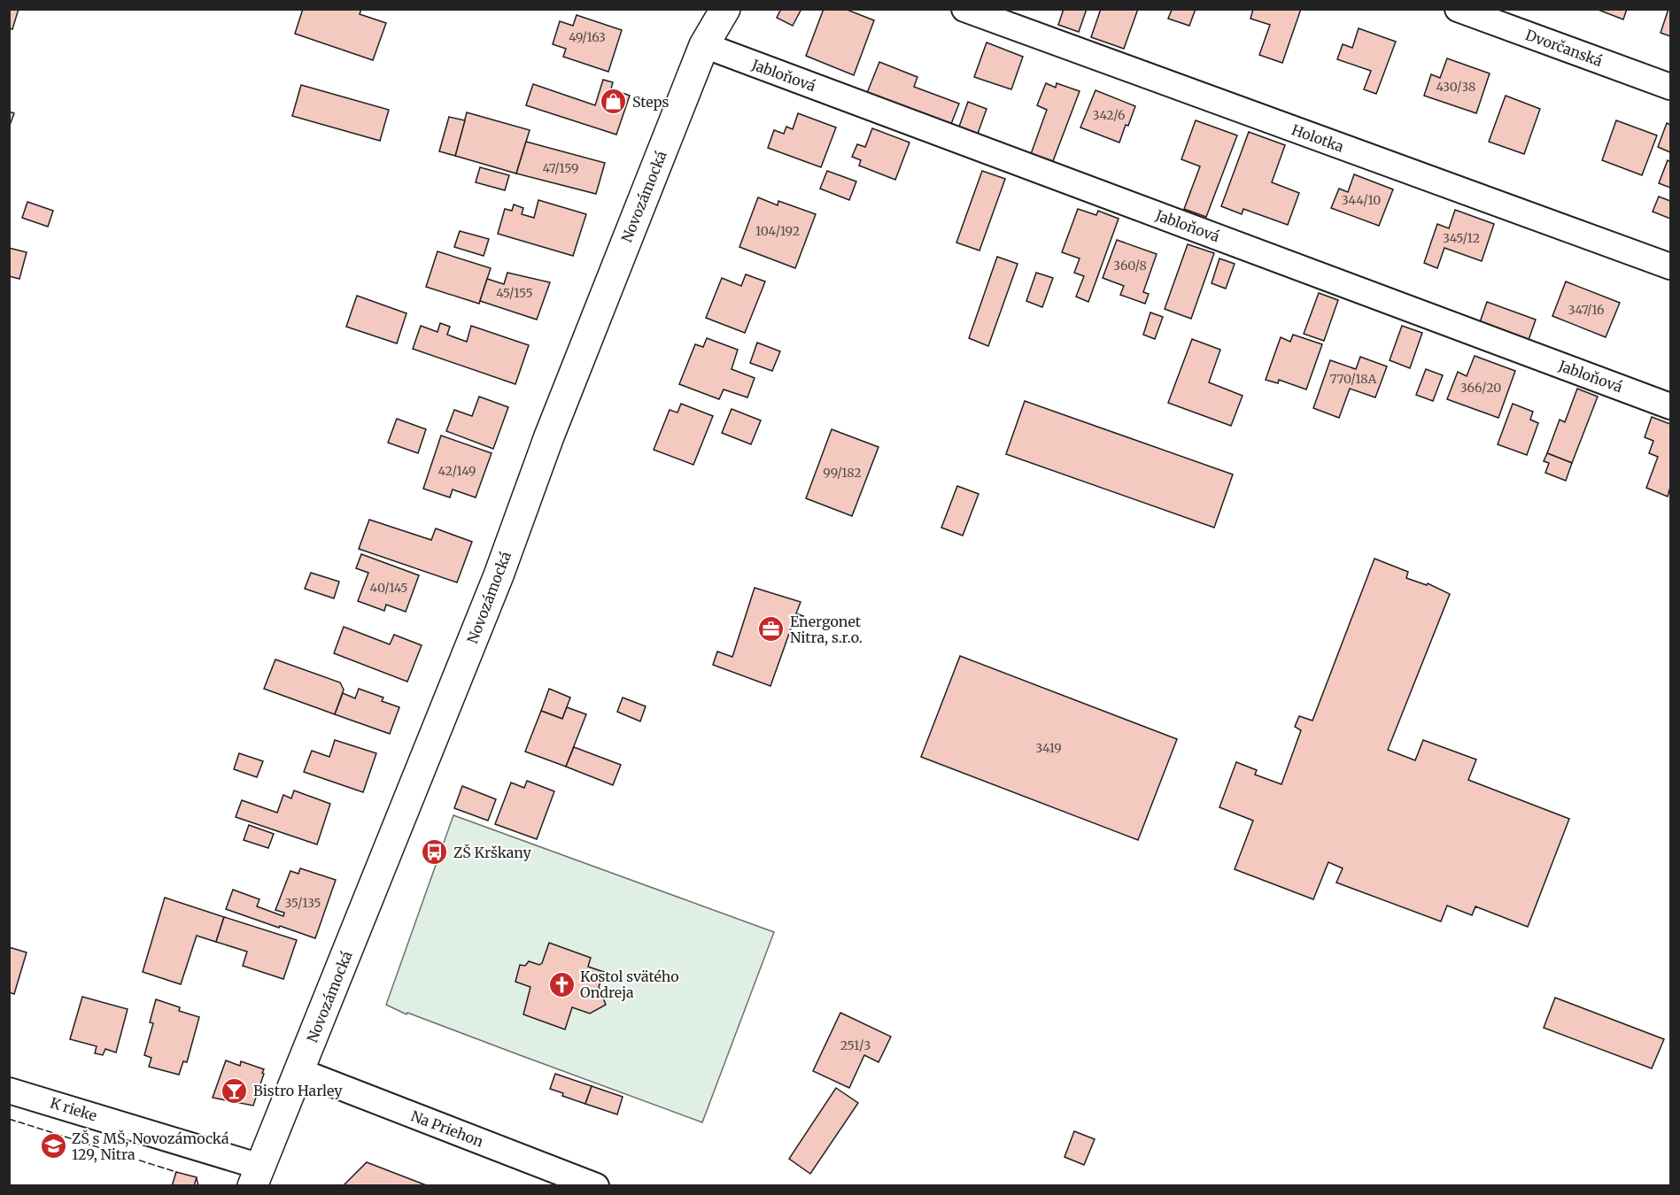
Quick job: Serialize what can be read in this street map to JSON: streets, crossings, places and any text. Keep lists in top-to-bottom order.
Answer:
{
  "streets": {
    "main road": ["Novozámocká"],
    "street": [
      "Dvorčanská",
      "Jabloňová",
      "Holotka",
      "K rieke",
      "Na Priehon"
    ]
  },
  "crossings": [
    ["Jabloňová", "Novozámocká"],
    ["Novozámocká", "K rieke"],
    ["Novozámocká", "Na Priehon"]
  ],
  "places": {
    "shop": ["Steps"],
    "office": ["Energonet Nitra, s.r.o."],
    "bus stop": ["ZŠ Krškany"],
    "church": ["Kostol svätého Ondreja"],
    "bar": ["Bistro Harley"],
    "school or university": ["ZŠ s MŠ, Novozámocká 129, Nitra"]
  },
  "house_numbers": [
    "49/163",
    "430/38",
    "342/6",
    "47/159",
    "344/10",
    "104/192",
    "345/12",
    "360/8",
    "45/155",
    "347/16",
    "770/18A",
    "366/20",
    "42/149",
    "99/182",
    "40/145",
    "3419",
    "35/135",
    "251/3"
  ]
}
